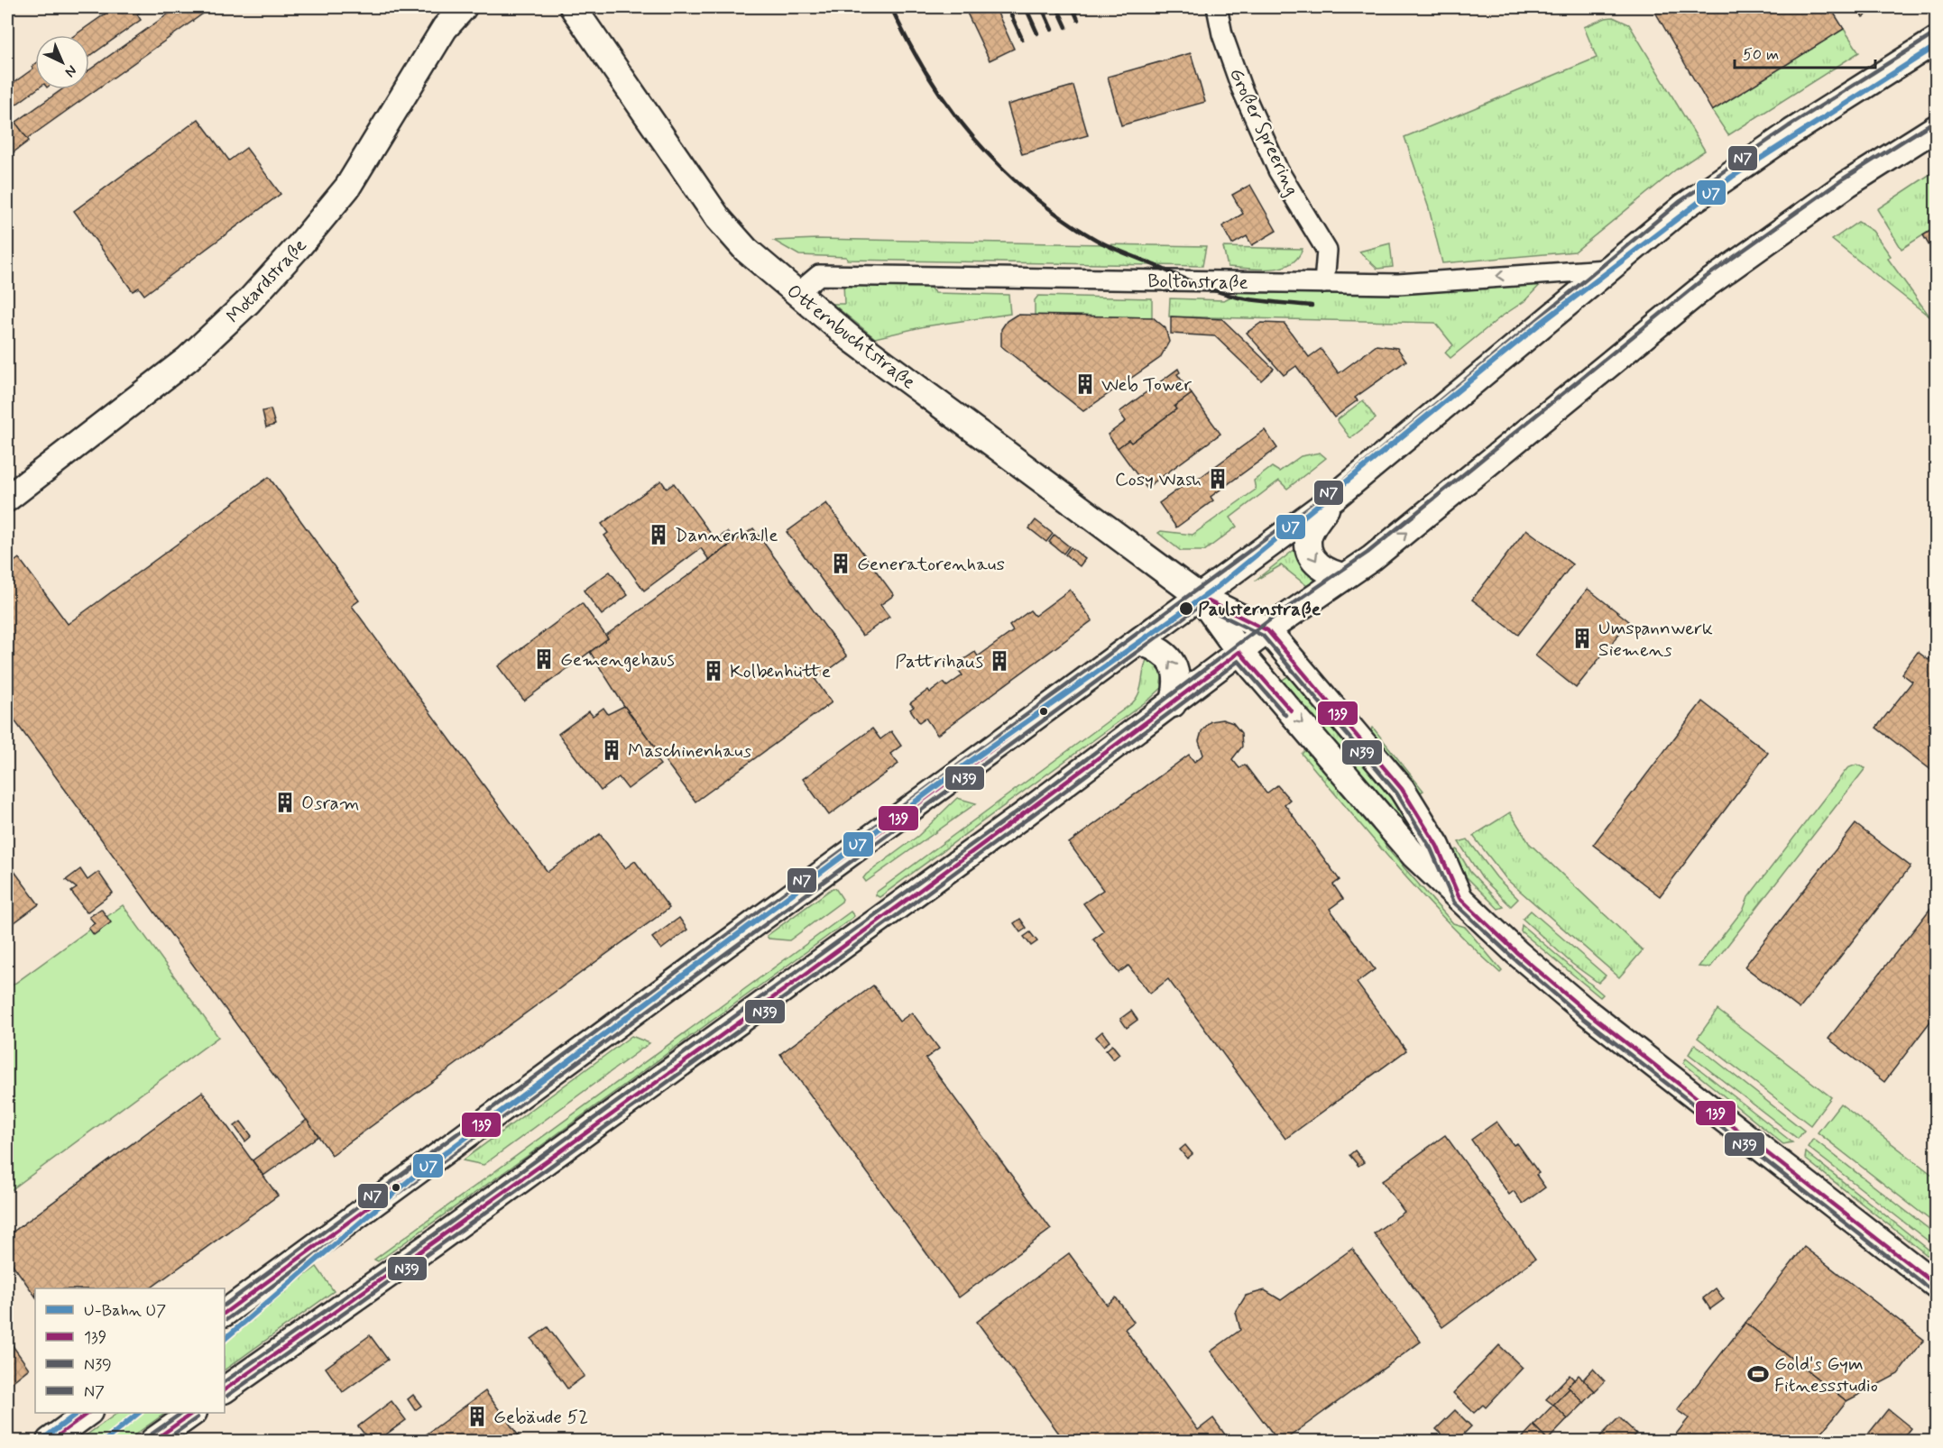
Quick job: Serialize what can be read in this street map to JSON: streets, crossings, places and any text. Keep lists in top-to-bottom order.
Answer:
{
  "streets": {
    "main road": ["Motardstraße", "Otternbuchtstraße"],
    "street": ["Großer Spreering", "Boltonstraße"]
  },
  "crossings": [
    ["Großer Spreering", "Boltonstraße"],
    ["Boltonstraße", "Otternbuchtstraße"]
  ],
  "places": {
    "building": [
      "Web Tower",
      "Cosy Wash",
      "Dannerhalle",
      "Generatorenhaus",
      "Umspannwerk Siemens",
      "Gemengehaus",
      "Pattrihaus",
      "Kolbenhütte",
      "Maschinenhaus",
      "Osram",
      "Gebäude 52"
    ],
    "other": ["Paulsternstraße"],
    "sports": ["Gold's Gym Fitnessstudio"]
  },
  "lines": [
    "transit line N7",
    "metro line U7",
    "transit line 139",
    "transit line N39"
  ],
  "legend": [
    "U-Bahn U7",
    "139",
    "N39",
    "N7"
  ],
  "scale_bar": "50 m",
  "north": "bottom right"
}
